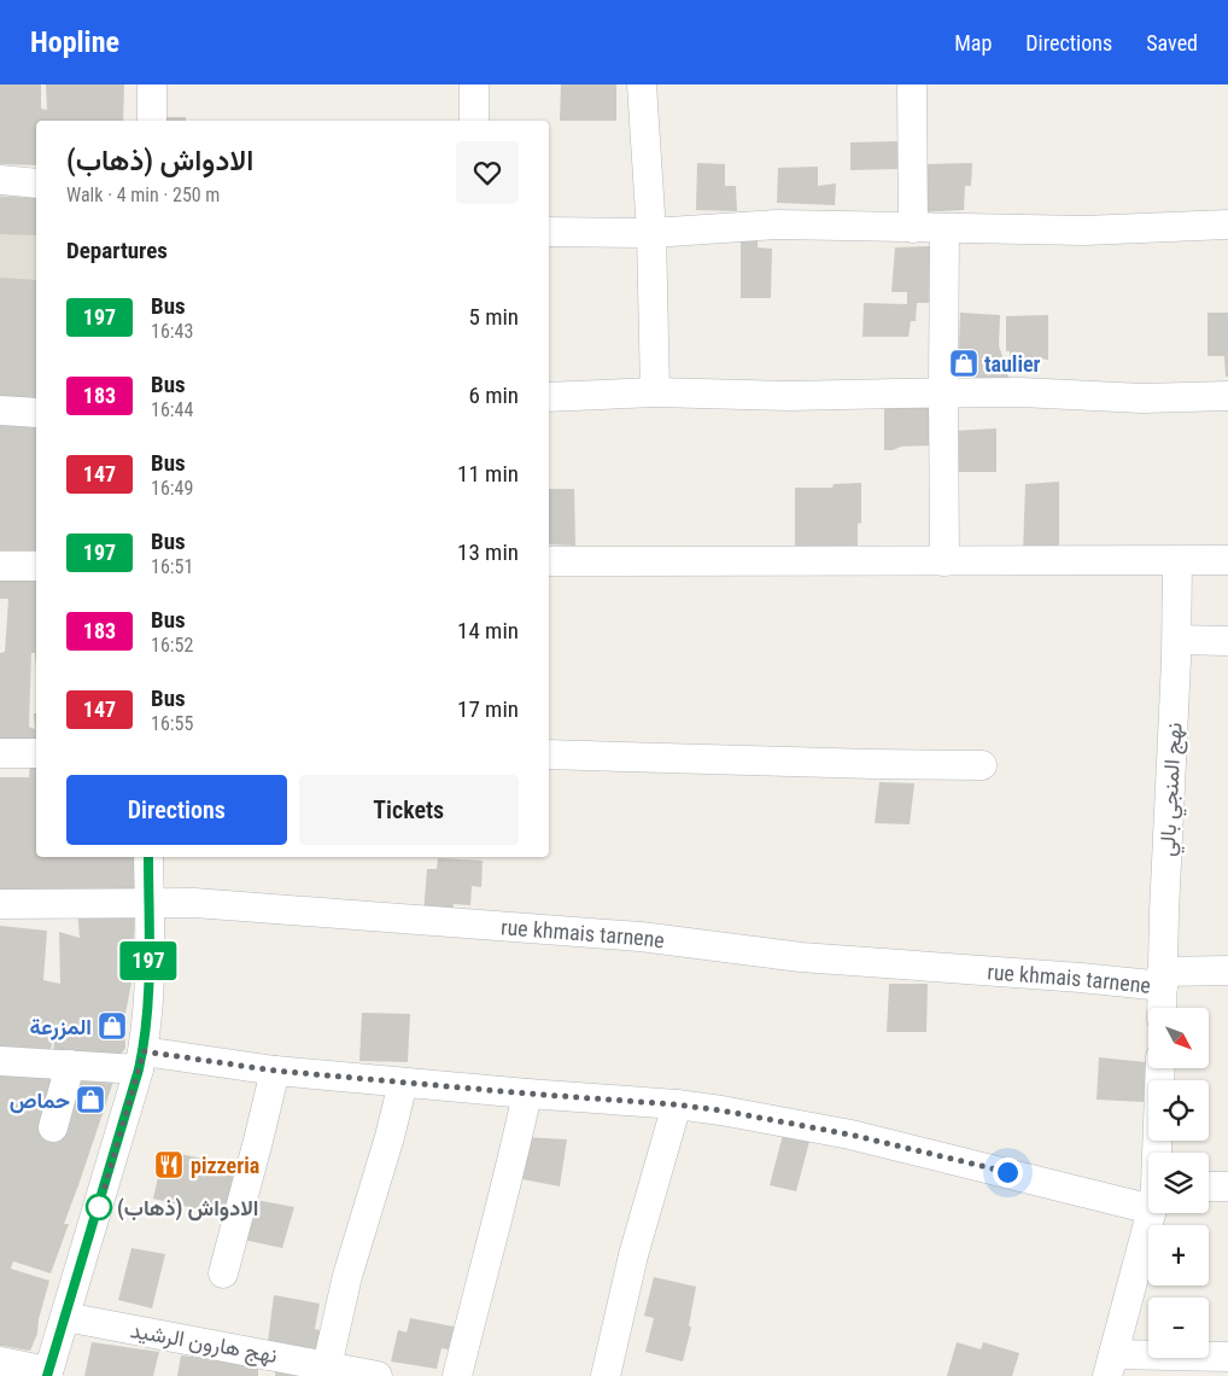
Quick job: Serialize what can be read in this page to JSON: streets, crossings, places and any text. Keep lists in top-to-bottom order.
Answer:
{
  "streets": {
    "street": ["نهج المنجي بالي", "rue khmais tarnene", "نهج هارون الرشيد"]
  },
  "crossings": [
    ["نهج المنجي بالي", "rue khmais tarnene"]
  ],
  "places": {
    "shop": ["taulier", "المزرعة", "حماص"],
    "restaurant": ["pizzeria"],
    "other": ["الادواش (ذهاب)"]
  },
  "lines": ["bus line 197"],
  "north": "bottom right",
  "page": {
    "header": "Hopline",
    "nav": ["Map", "Directions", "Saved"],
    "on_map": "197",
    "heading": [
      ["الادواش (ذهاب)", "Walk · 4 min · 250 m"],
      "Departures"
    ],
    "list": [
      {
        "mark": "197",
        "name": "Bus",
        "note": "16:43",
        "value": "5 min"
      },
      {
        "mark": "183",
        "name": "Bus",
        "note": "16:44",
        "value": "6 min"
      },
      {
        "mark": "147",
        "name": "Bus",
        "note": "16:49",
        "value": "11 min"
      },
      {
        "mark": "197",
        "name": "Bus",
        "note": "16:51",
        "value": "13 min"
      },
      {
        "mark": "183",
        "name": "Bus",
        "note": "16:52",
        "value": "14 min"
      },
      {
        "mark": "147",
        "name": "Bus",
        "note": "16:55",
        "value": "17 min"
      }
    ],
    "buttons": ["Directions", "Tickets"],
    "map_buttons": ["+", "−"]
  }
}
